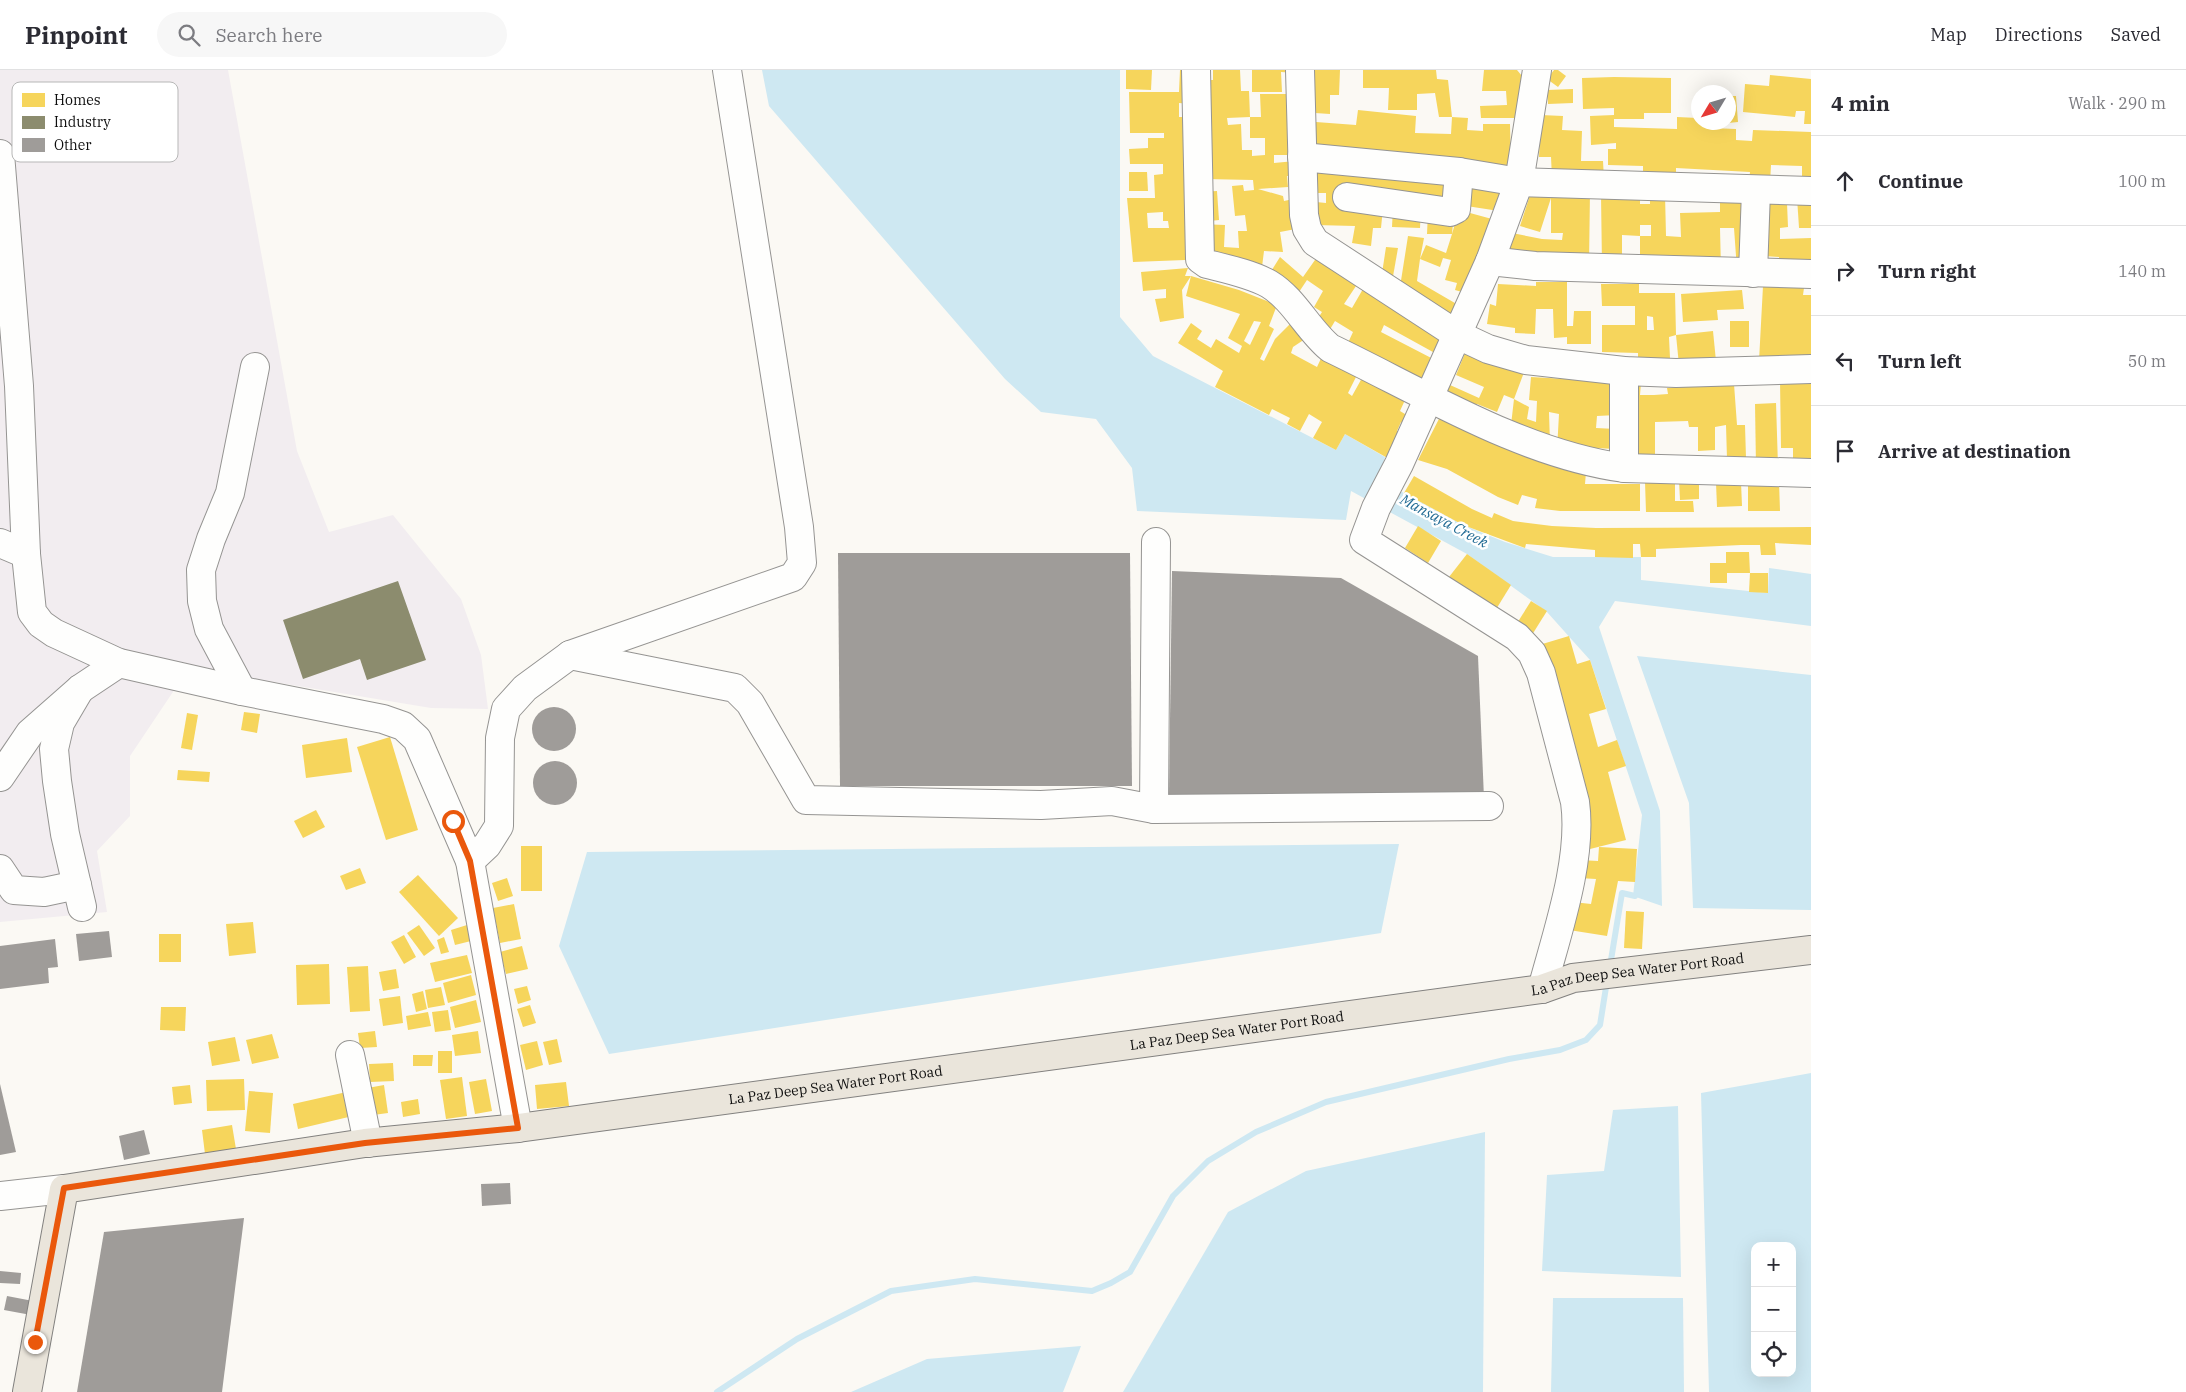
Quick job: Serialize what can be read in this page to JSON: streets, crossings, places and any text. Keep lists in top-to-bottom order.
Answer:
{
  "streets": {
    "main road": ["La Paz Deep Sea Water Port Road"]
  },
  "water": ["Mansaya Creek"],
  "legend": ["Homes", "Industry", "Other"],
  "north": "bottom left",
  "page": {
    "header": "Pinpoint",
    "search": "Search here",
    "nav": ["Map", "Directions", "Saved"],
    "heading": ["4 min", "Walk · 290 m"],
    "list": [
      ["Continue", "100 m"],
      ["Turn right", "140 m"],
      ["Turn left", "50 m"],
      "Arrive at destination"
    ],
    "map_buttons": ["+", "−"]
  }
}
